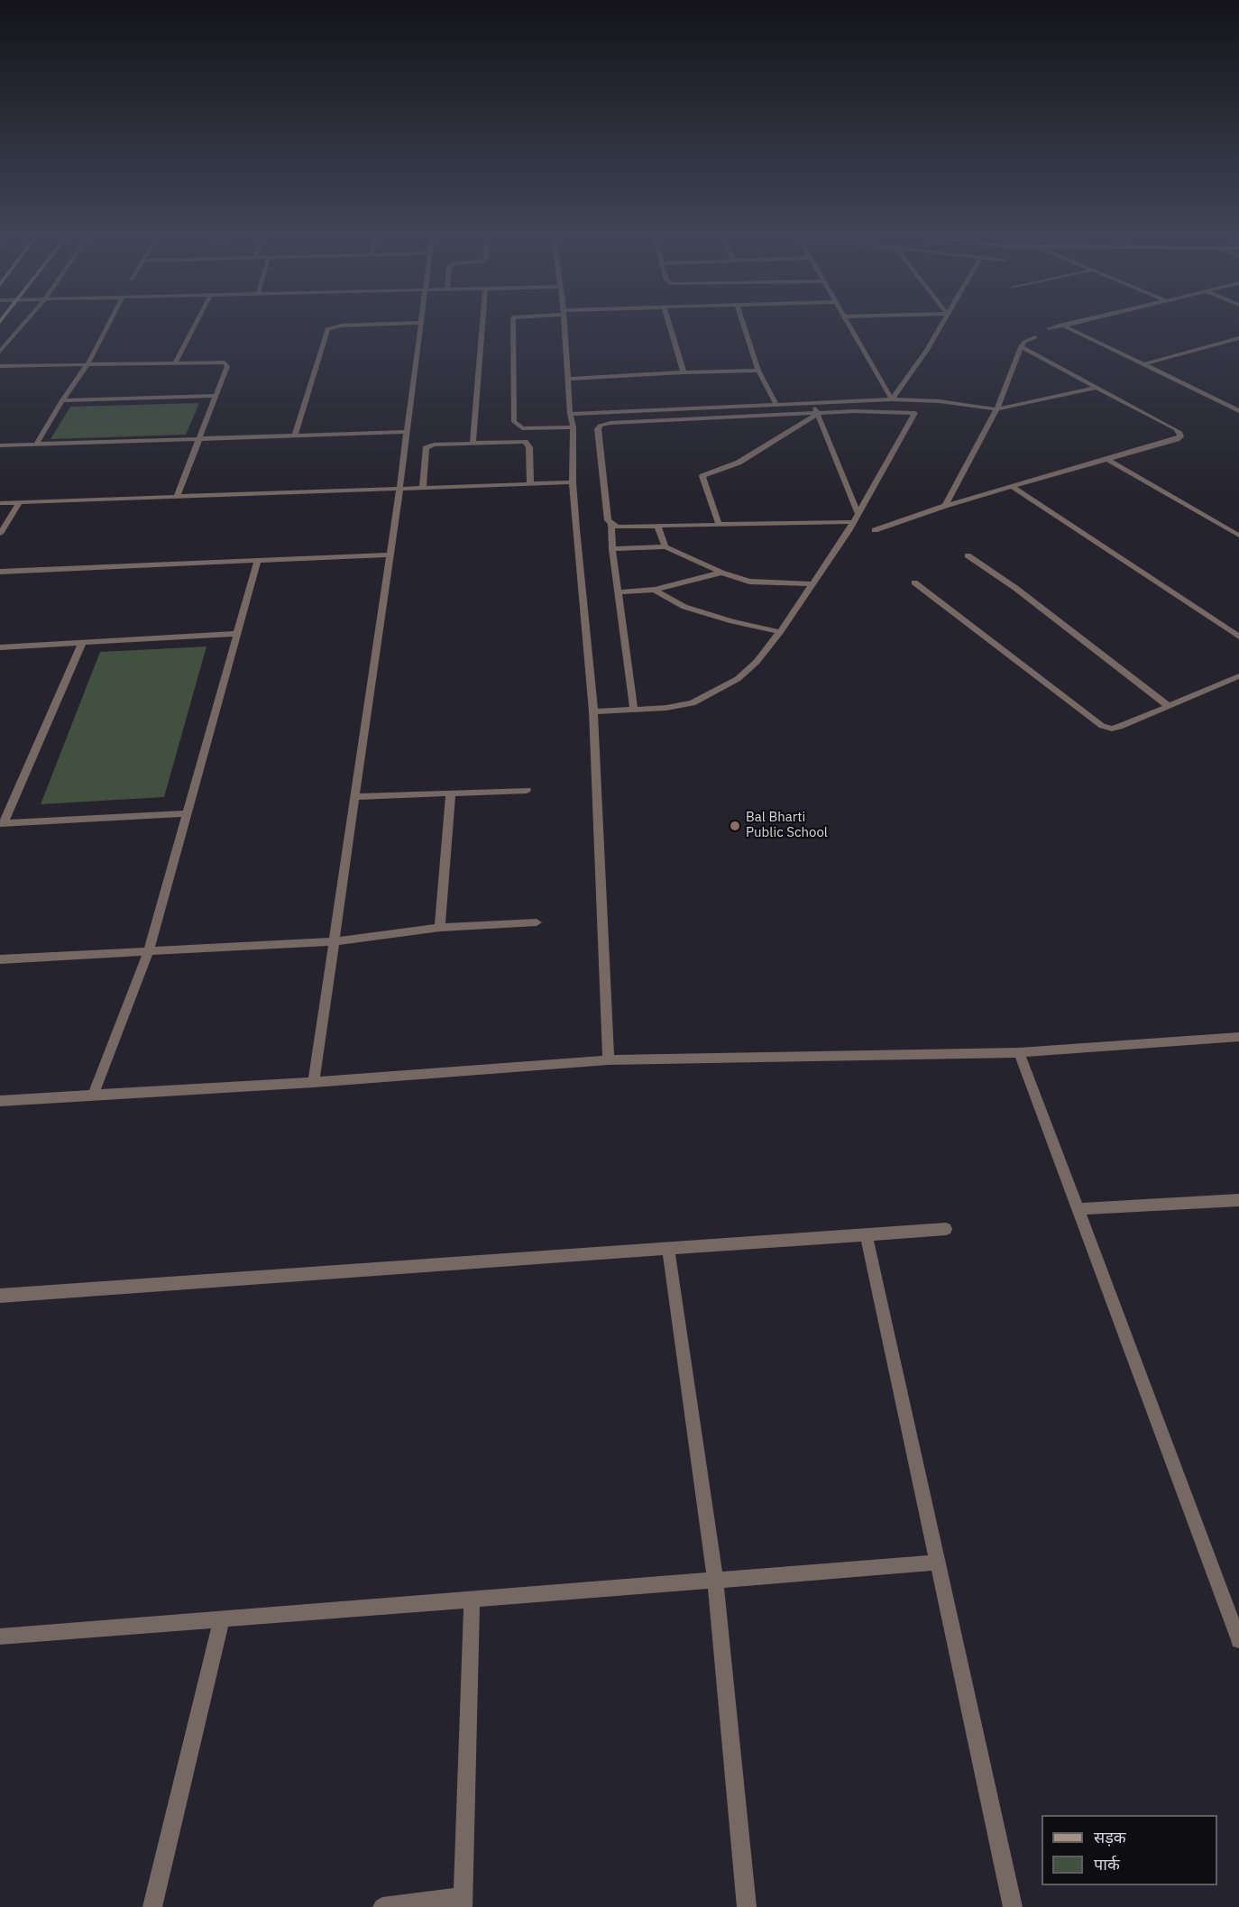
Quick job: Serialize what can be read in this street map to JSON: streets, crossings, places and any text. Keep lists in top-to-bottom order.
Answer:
{
  "places": ["Bal Bharti Public School"],
  "legend": ["सड़क", "पार्क"]
}
